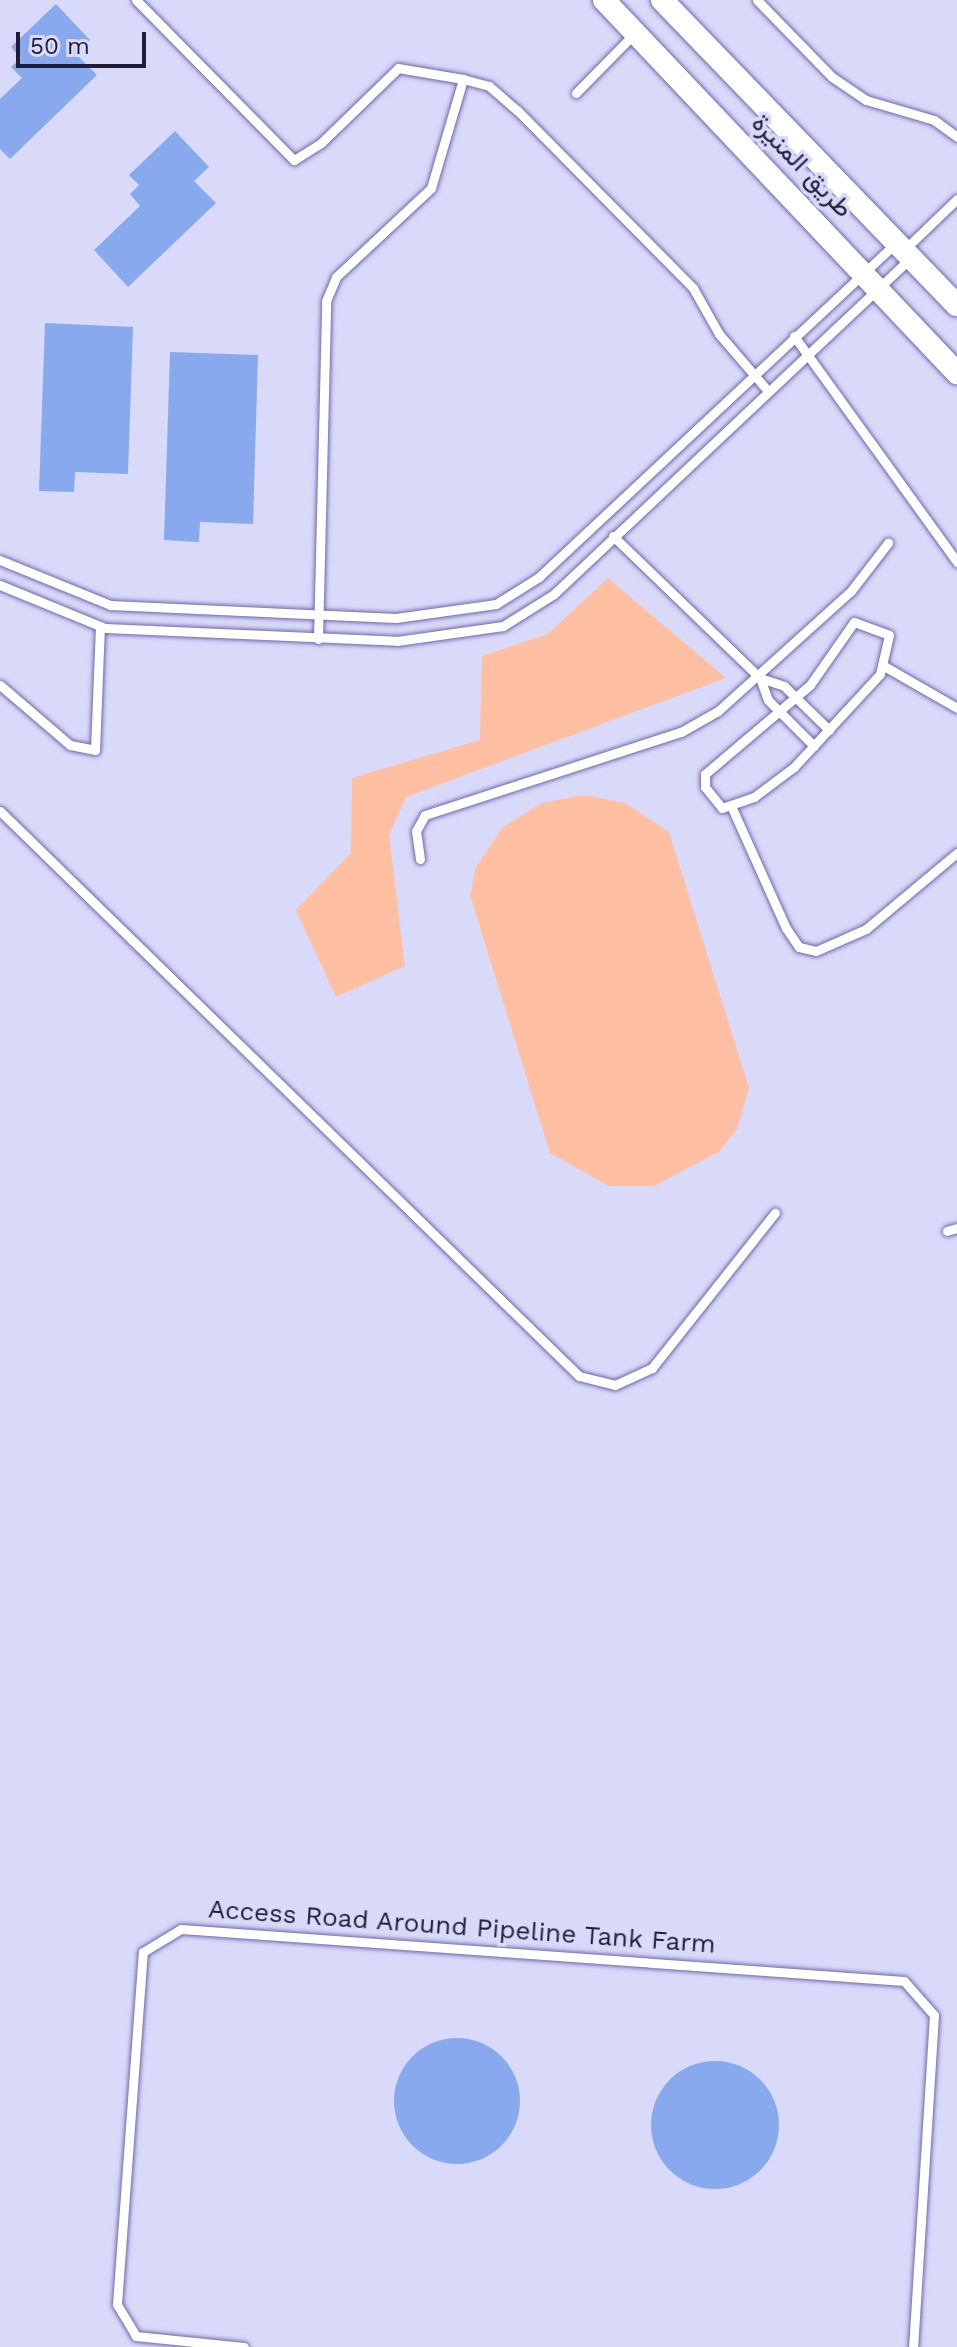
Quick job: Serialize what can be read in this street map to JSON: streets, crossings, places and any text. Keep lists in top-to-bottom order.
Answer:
{
  "streets": {
    "street": ["طريق المنيرة"],
    "lane": ["Access Road Around Pipeline Tank Farm"]
  },
  "scale_bar": "50 m"
}
